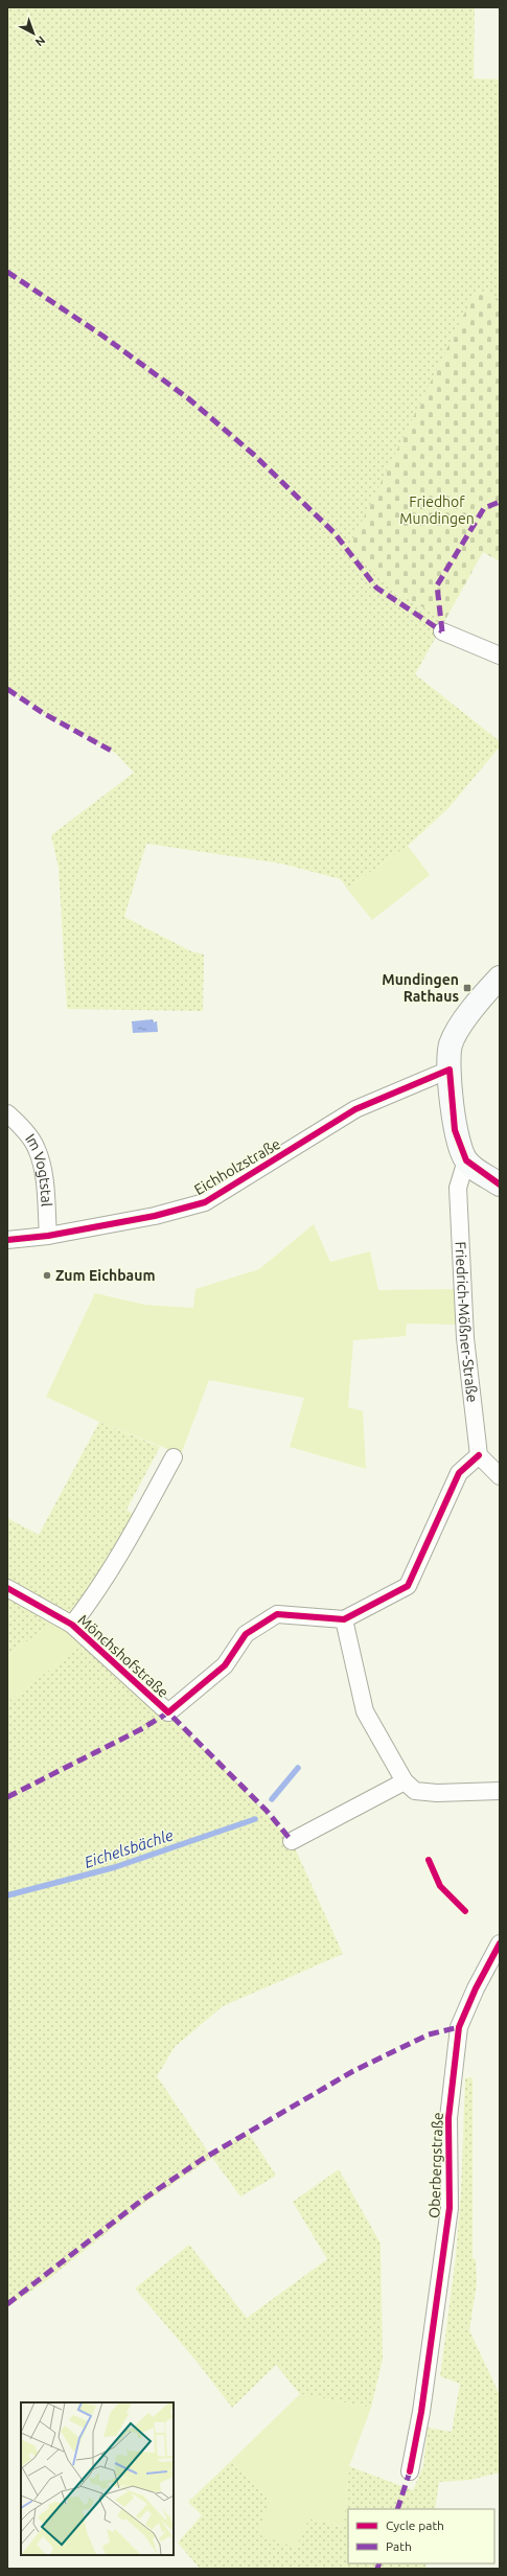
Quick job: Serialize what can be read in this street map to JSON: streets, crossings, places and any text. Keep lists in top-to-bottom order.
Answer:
{
  "streets": {
    "street": [
      "Eichholzstraße",
      "Im Vogtstal",
      "Friedrich-Mößner-Straße",
      "Mönchshofstraße",
      "Oberbergstraße"
    ]
  },
  "crossings": [
    ["Eichholzstraße", "Im Vogtstal"],
    ["Friedrich-Mößner-Straße", "Mönchshofstraße"]
  ],
  "water": ["Eichelsbächle"],
  "parks": ["Friedhof Mundingen"],
  "places": {
    "transit": ["Mundingen Rathaus"],
    "other": ["Zum Eichbaum"]
  },
  "legend": ["Cycle path", "Path"],
  "north": "bottom right"
}
